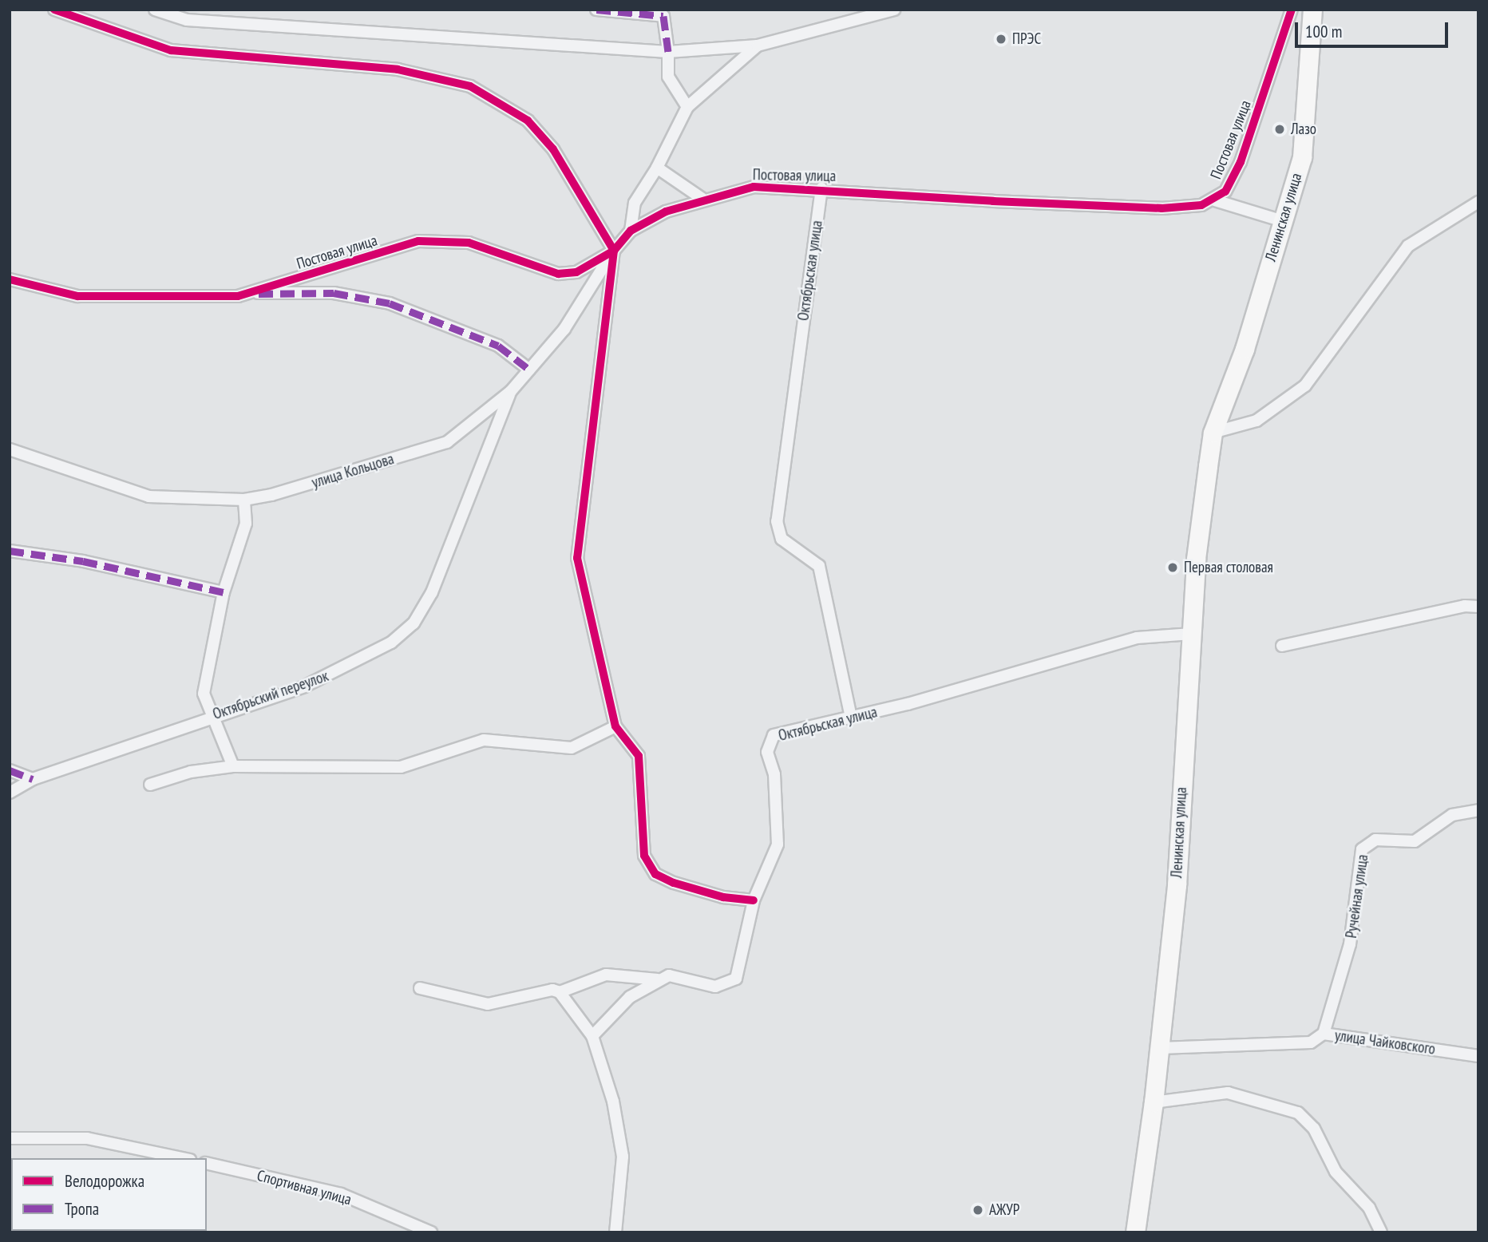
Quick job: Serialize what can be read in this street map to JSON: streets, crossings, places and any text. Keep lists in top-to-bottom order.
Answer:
{
  "streets": {
    "main road": ["Ленинская улица"],
    "street": [
      "Постовая улица",
      "Октябрьская улица",
      "улица Кольцова",
      "Октябрьский переулок",
      "Ручейная улица",
      "улица Чайковского",
      "Спортивная улица"
    ]
  },
  "crossings": [
    ["Постовая улица", "Ленинская улица"],
    ["Постовая улица", "Октябрьская улица"],
    ["Постовая улица", "улица Кольцова"],
    ["Ленинская улица", "Октябрьская улица"],
    ["Ленинская улица", "улица Чайковского"],
    ["улица Кольцова", "Октябрьский переулок"],
    ["Ручейная улица", "улица Чайковского"]
  ],
  "places": [
    "ПРЭС",
    "Лазо",
    "Первая столовая",
    "АЖУР"
  ],
  "legend": ["Велодорожка", "Тропа"],
  "scale_bar": "100 m"
}
